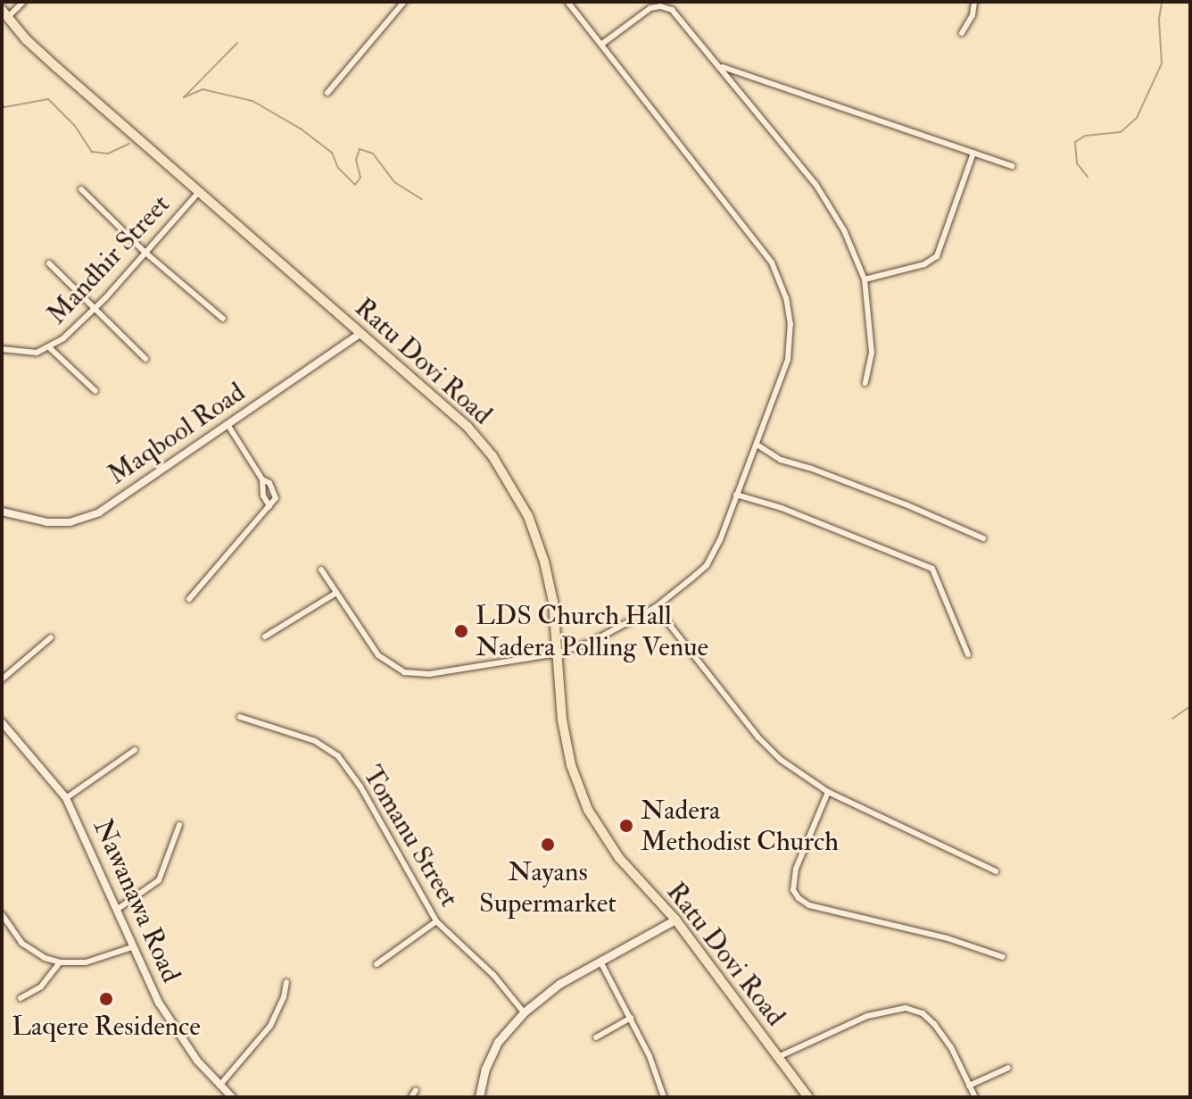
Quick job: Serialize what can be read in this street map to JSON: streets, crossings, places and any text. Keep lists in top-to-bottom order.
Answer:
{
  "streets": {
    "main road": ["Ratu Dovi Road"],
    "street": [
      "Mandhir Street",
      "Maqbool Road",
      "Tomanu Street",
      "Nawanawa Road"
    ]
  },
  "crossings": [
    ["Mandhir Street", "Ratu Dovi Road"],
    ["Ratu Dovi Road", "Maqbool Road"]
  ],
  "places": [
    "LDS Church Hall Nadera Polling Venue",
    "Nadera Methodist Church",
    "Nayans Supermarket",
    "Laqere Residence"
  ]
}
